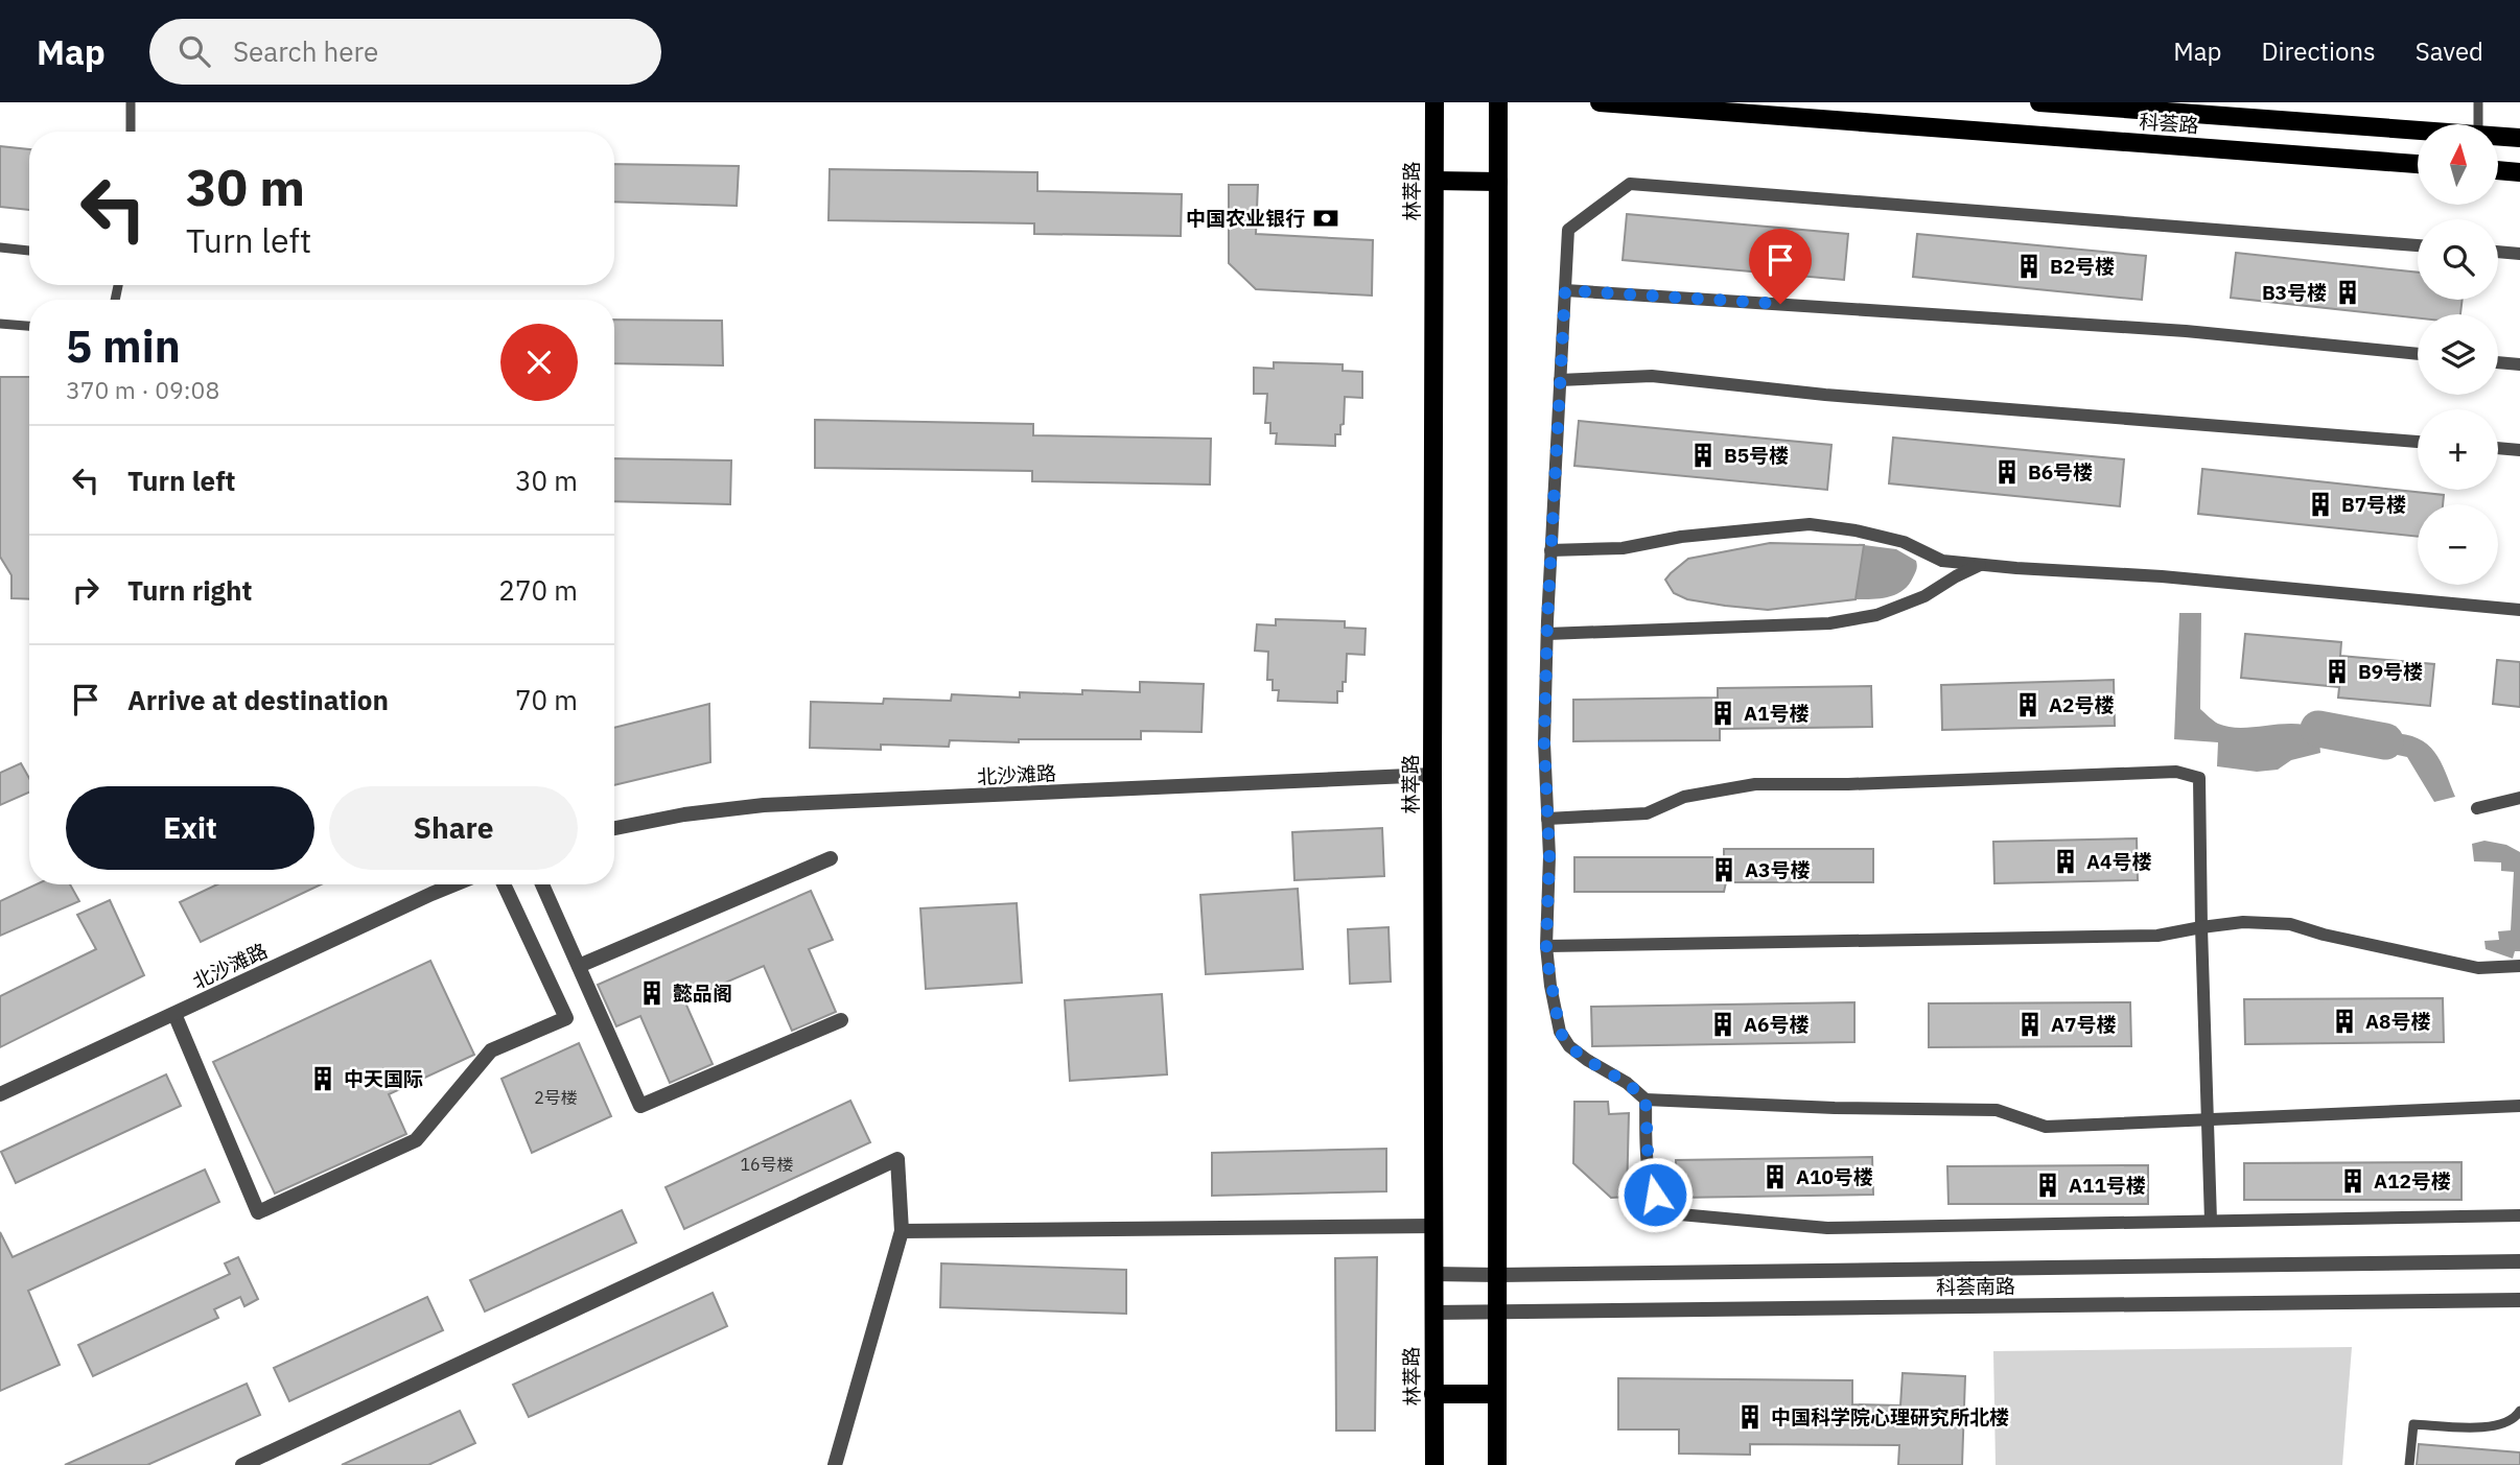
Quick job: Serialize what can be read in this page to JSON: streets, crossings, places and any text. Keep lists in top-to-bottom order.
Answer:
{
  "streets": {
    "main road": ["科荟路", "林萃路"],
    "street": ["北沙滩路", "科荟南路"]
  },
  "crossings": [
    ["林萃路", "北沙滩路"],
    ["林萃路", "科荟南路"]
  ],
  "places": {
    "bank": ["中国农业银行"],
    "building": [
      "B2号楼",
      "B3号楼",
      "B5号楼",
      "B6号楼",
      "B7号楼",
      "B9号楼",
      "A2号楼",
      "A1号楼",
      "A4号楼",
      "A3号楼",
      "懿品阁",
      "A8号楼",
      "A6号楼",
      "A7号楼",
      "中天国际",
      "A10号楼",
      "A12号楼",
      "A11号楼",
      "中国科学院心理研究所北楼"
    ]
  },
  "house_numbers": ["2号楼", "16号楼"],
  "north": "top",
  "page": {
    "header": "Map",
    "search": "Search here",
    "nav": ["Map", "Directions", "Saved"],
    "map_buttons": ["+", "−"],
    "turn": ["30 m", "Turn left"],
    "heading": ["5 min", "370 m · 09:08"],
    "list": [
      {
        "name": "Turn left",
        "value": "30 m"
      },
      {
        "name": "Turn right",
        "value": "270 m"
      },
      {
        "name": "Arrive at destination",
        "value": "70 m"
      }
    ],
    "buttons": ["Exit", "Share"]
  }
}
